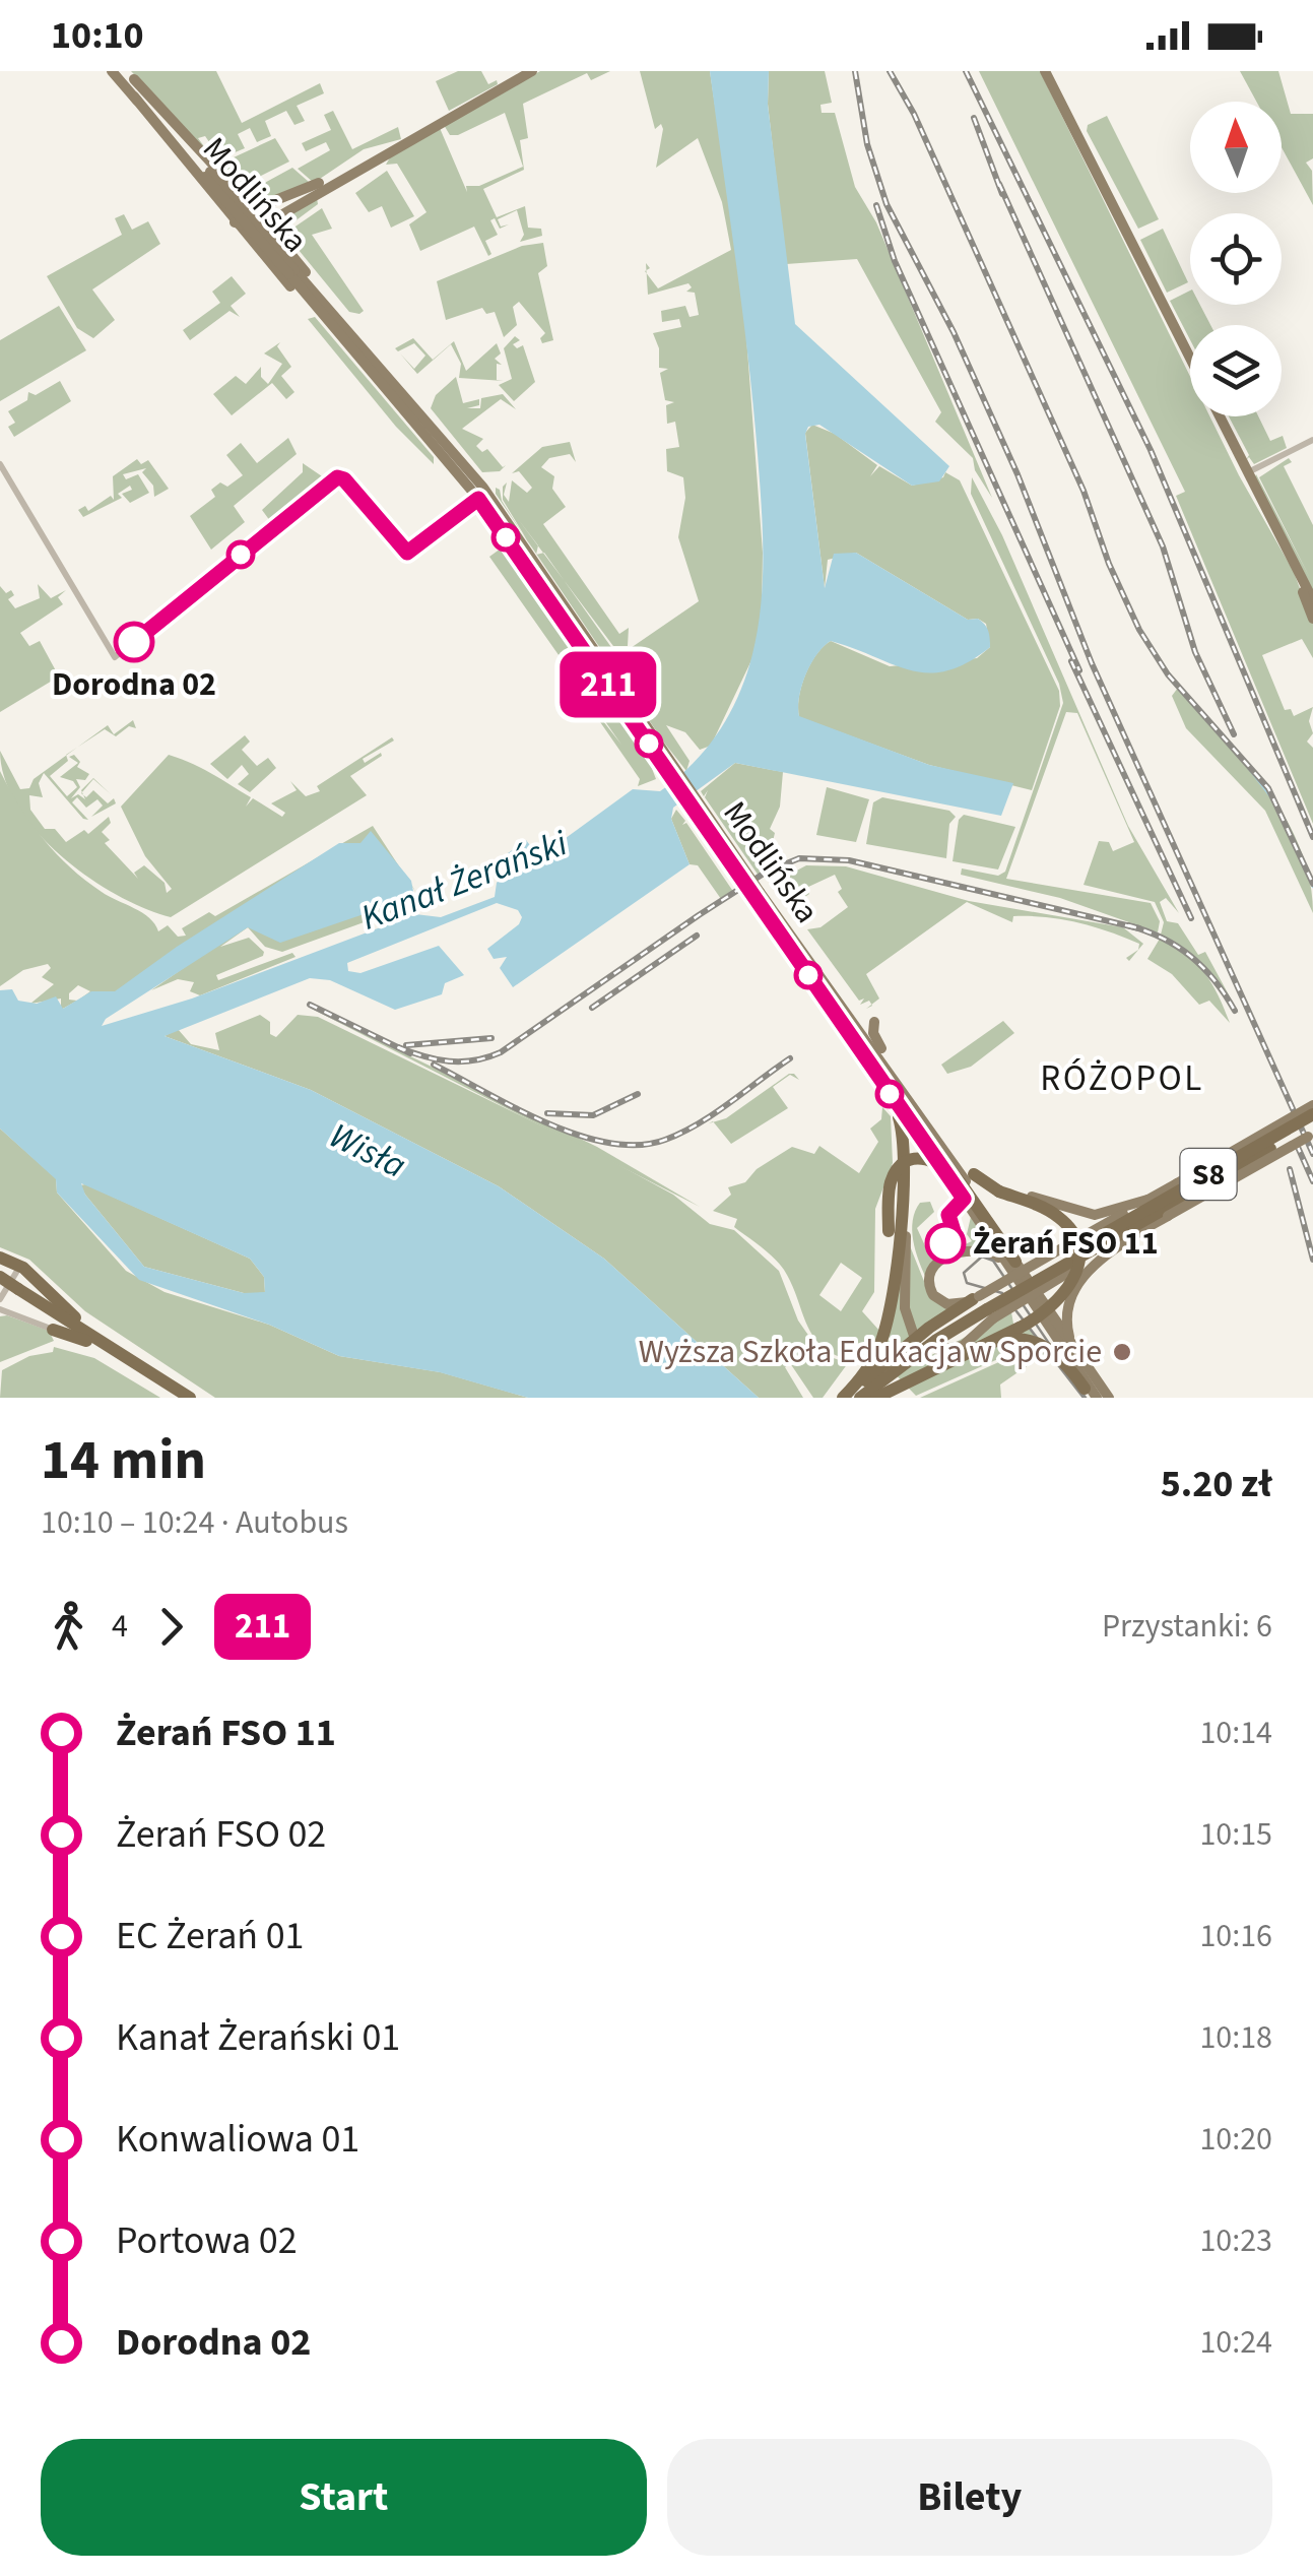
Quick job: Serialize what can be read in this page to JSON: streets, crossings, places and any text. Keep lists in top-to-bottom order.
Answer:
{
  "streets": {
    "highway": ["S8"],
    "main road": ["Modlińska"]
  },
  "districts": ["RÓŻOPOL"],
  "water": ["Kanał Żerański", "Wisła"],
  "places": ["Dorodna 02", "Żerań FSO 11", "Wyższa Szkoła Edukacja w Sporcie"],
  "lines": ["bus line 211"],
  "north": "top",
  "page": {
    "status": "10:10",
    "on_map": "211",
    "heading": ["14 min", "10:10 – 10:24 · Autobus", "5.20 zł"],
    "legs": ["4", "211", "Przystanki: 6"],
    "list": [
      {
        "name": "Żerań FSO 11",
        "value": "10:14"
      },
      {
        "name": "Żerań FSO 02",
        "value": "10:15"
      },
      {
        "name": "EC Żerań 01",
        "value": "10:16"
      },
      {
        "name": "Kanał Żerański 01",
        "value": "10:18"
      },
      {
        "name": "Konwaliowa 01",
        "value": "10:20"
      },
      {
        "name": "Portowa 02",
        "value": "10:23"
      },
      {
        "name": "Dorodna 02",
        "value": "10:24"
      }
    ],
    "buttons": ["Start", "Bilety"]
  }
}
